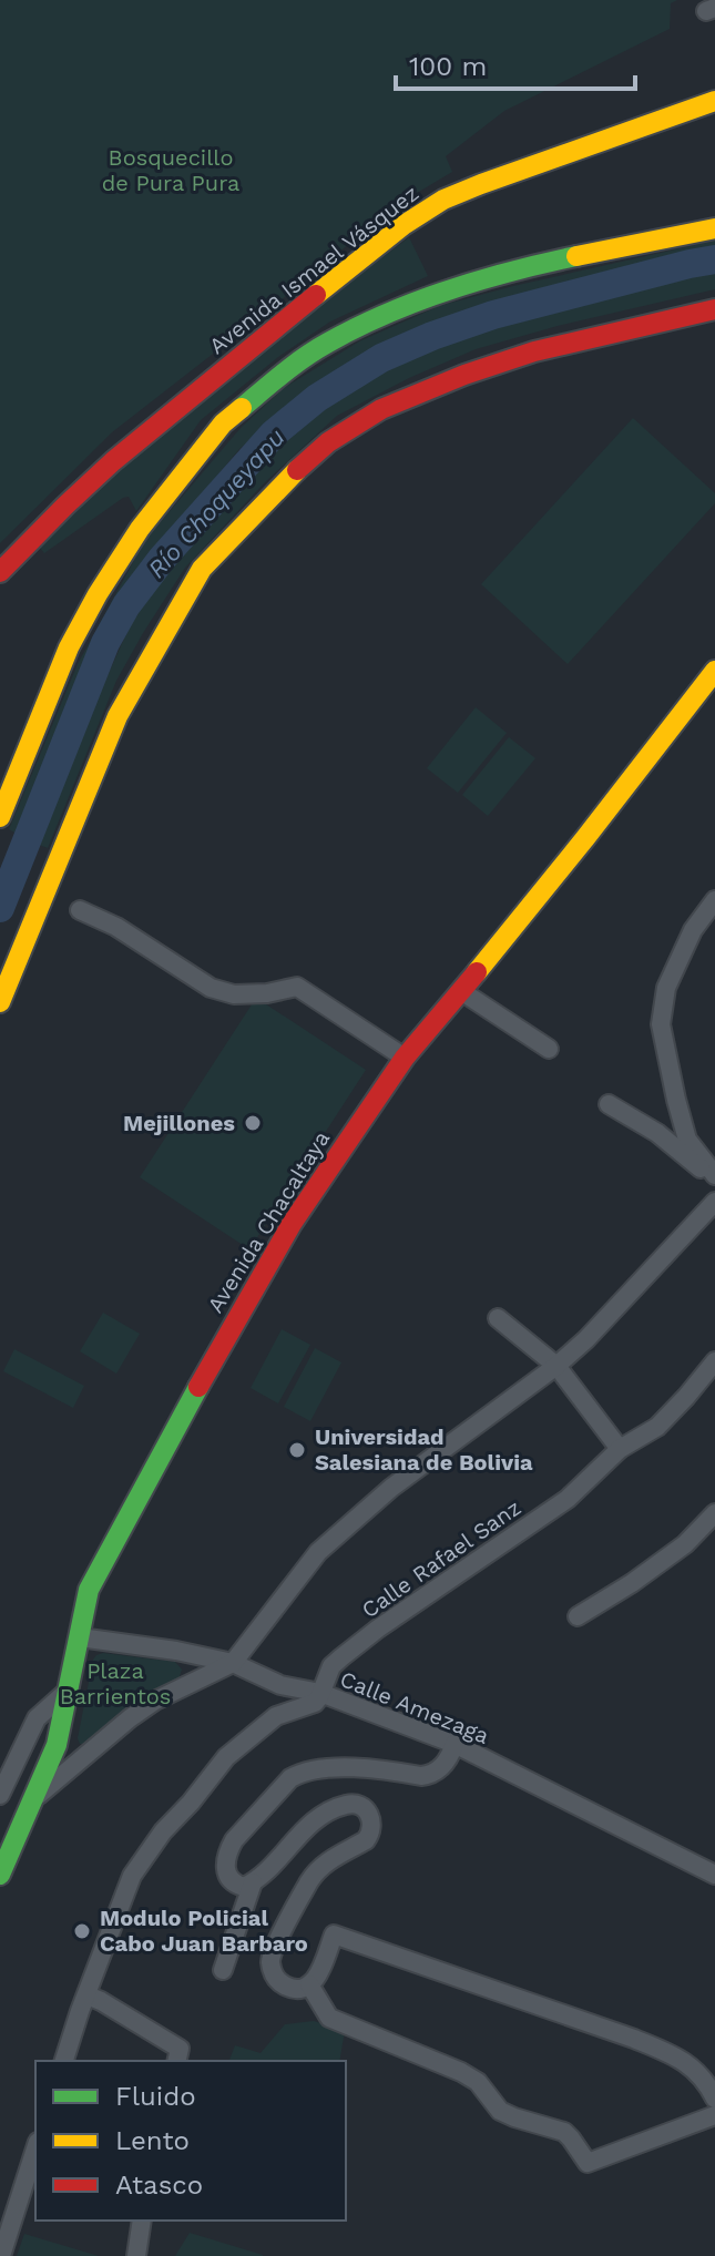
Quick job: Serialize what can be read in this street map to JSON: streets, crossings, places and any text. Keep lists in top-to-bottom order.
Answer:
{
  "streets": {
    "main road": ["Avenida Ismael Vásquez", "Avenida Chacaltaya"],
    "street": ["Calle Rafael Sanz", "Calle Amezaga"]
  },
  "crossings": [
    ["Avenida Chacaltaya", "Calle Amezaga"],
    ["Calle Rafael Sanz", "Calle Amezaga"]
  ],
  "water": ["Río Choqueyapu"],
  "parks": ["Bosquecillo de Pura Pura", "Plaza Barrientos"],
  "places": ["Mejillones", "Universidad Salesiana de Bolivia", "Modulo Policial Cabo Juan Barbaro"],
  "legend": ["Fluido", "Lento", "Atasco"],
  "scale_bar": "100 m"
}
